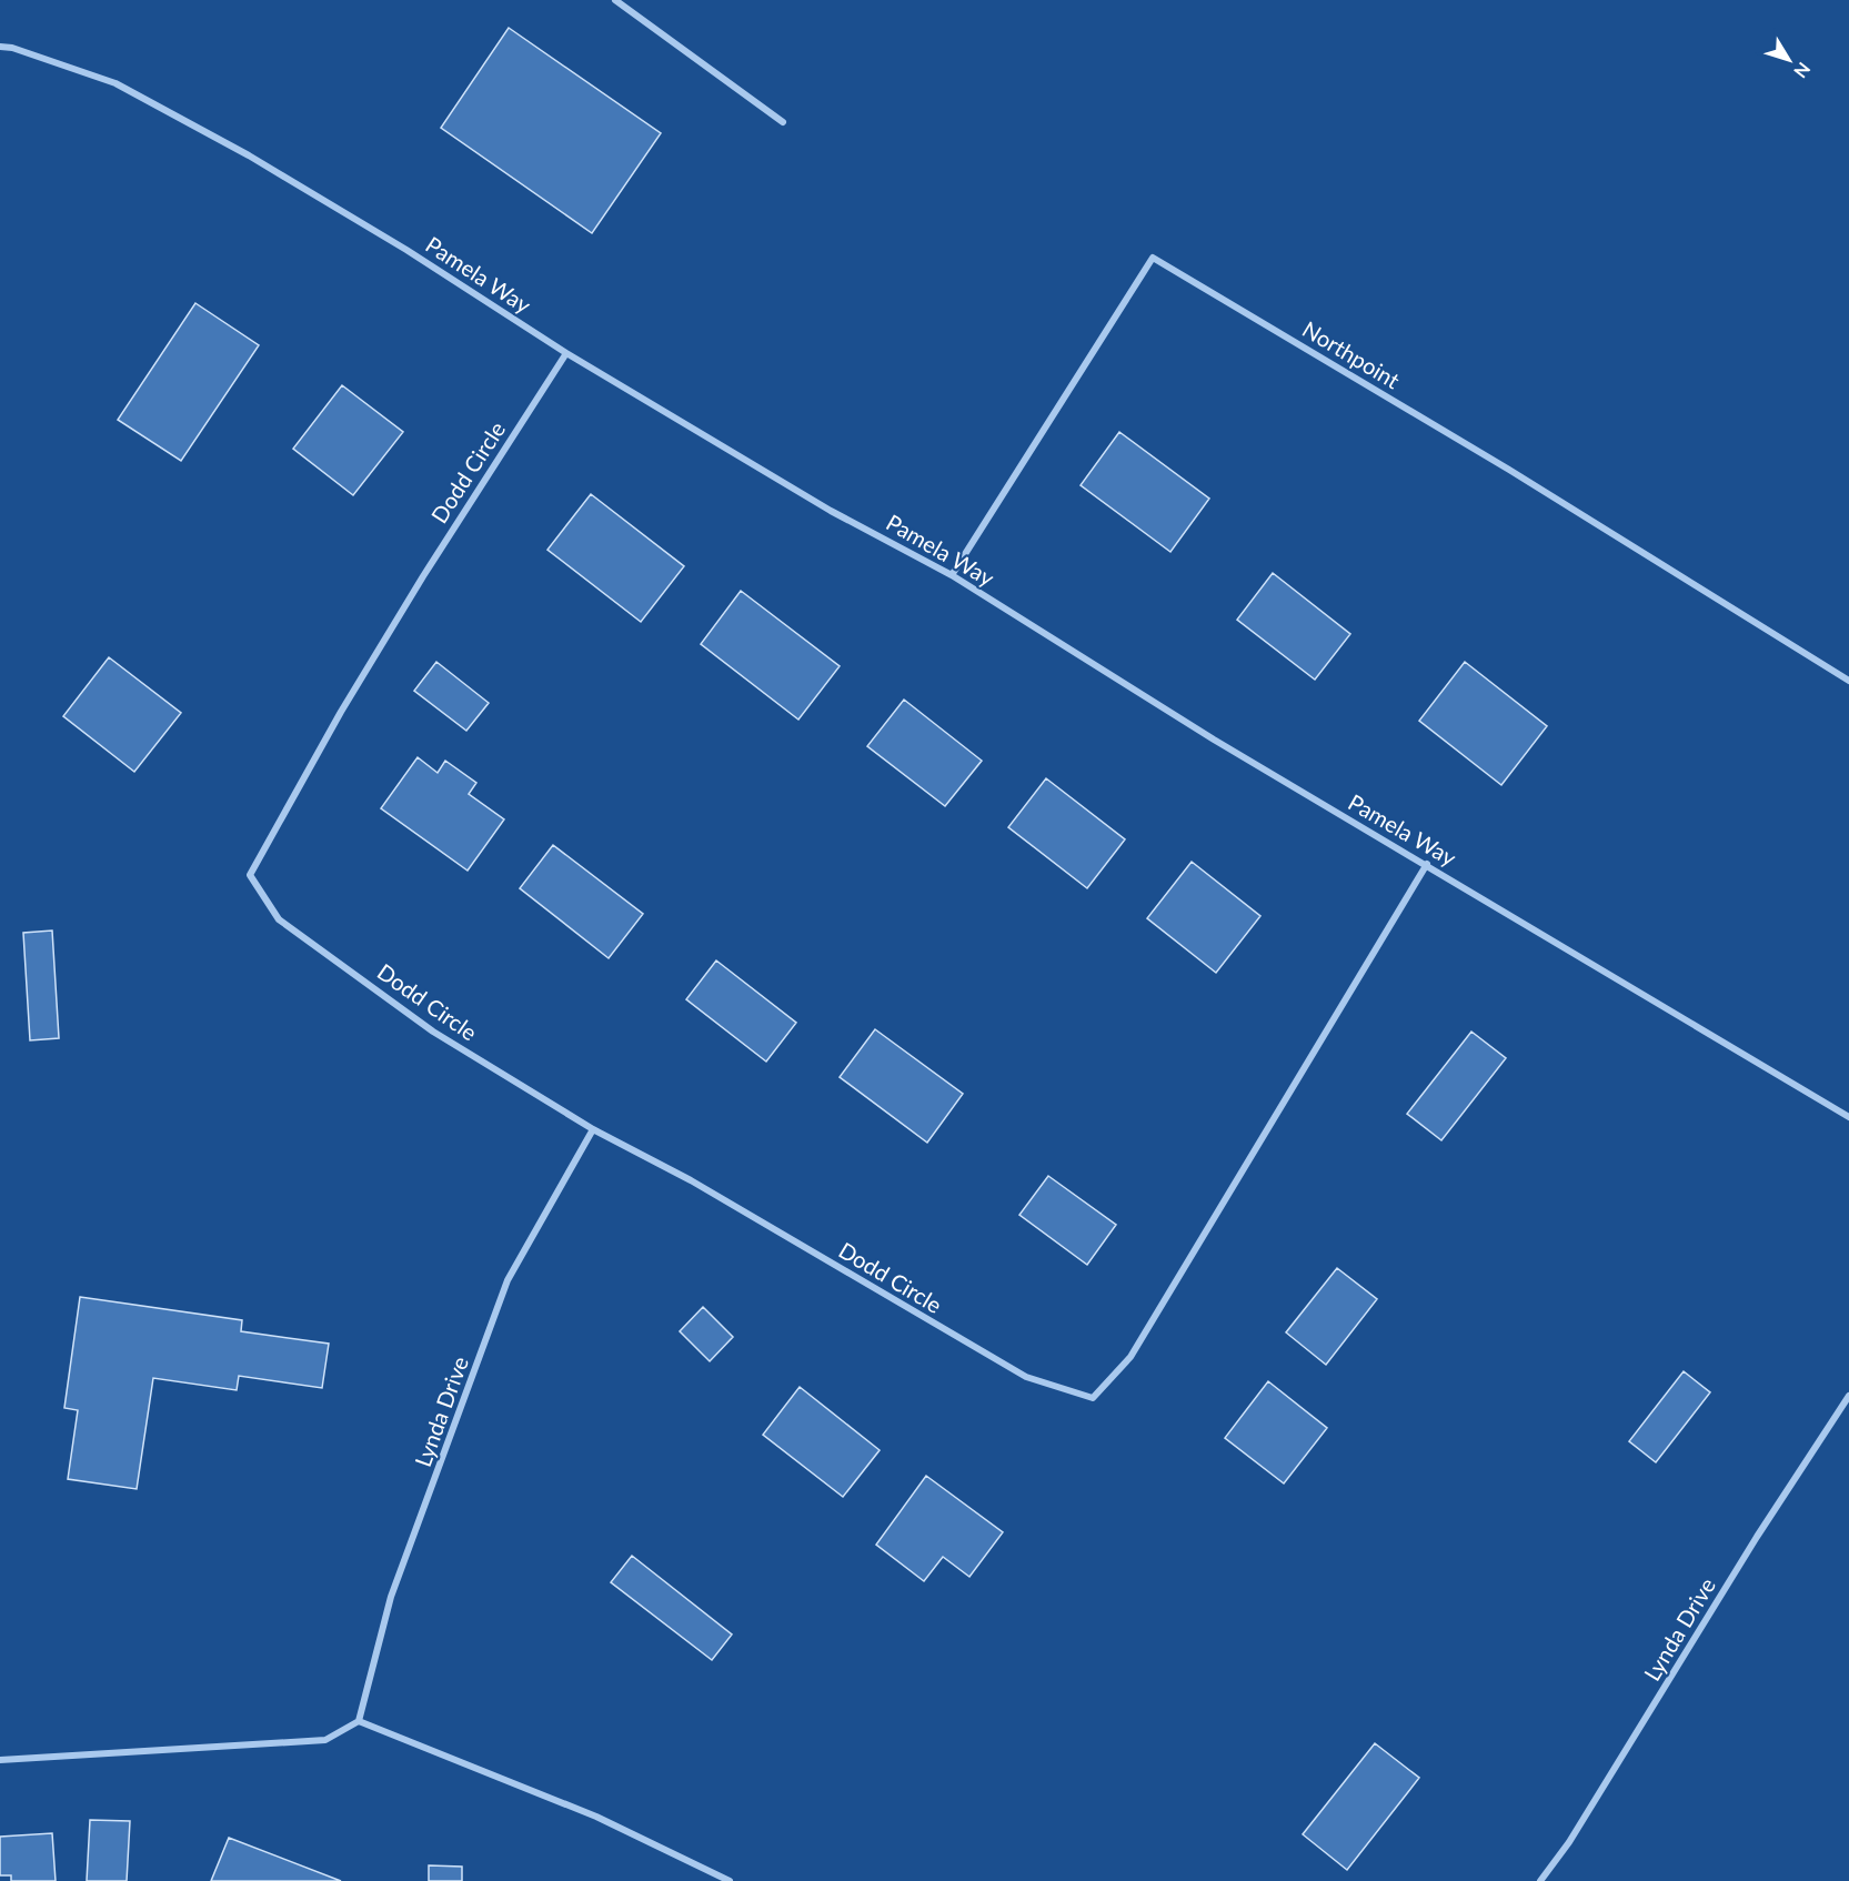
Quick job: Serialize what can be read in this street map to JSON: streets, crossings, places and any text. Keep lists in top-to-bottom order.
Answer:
{
  "streets": {
    "street": [
      "Pamela Way",
      "Northpoint",
      "Dodd Circle",
      "Lynda Drive"
    ]
  },
  "crossings": [
    ["Pamela Way", "Northpoint"],
    ["Pamela Way", "Dodd Circle"],
    ["Dodd Circle", "Lynda Drive"]
  ],
  "north": "bottom right"
}
